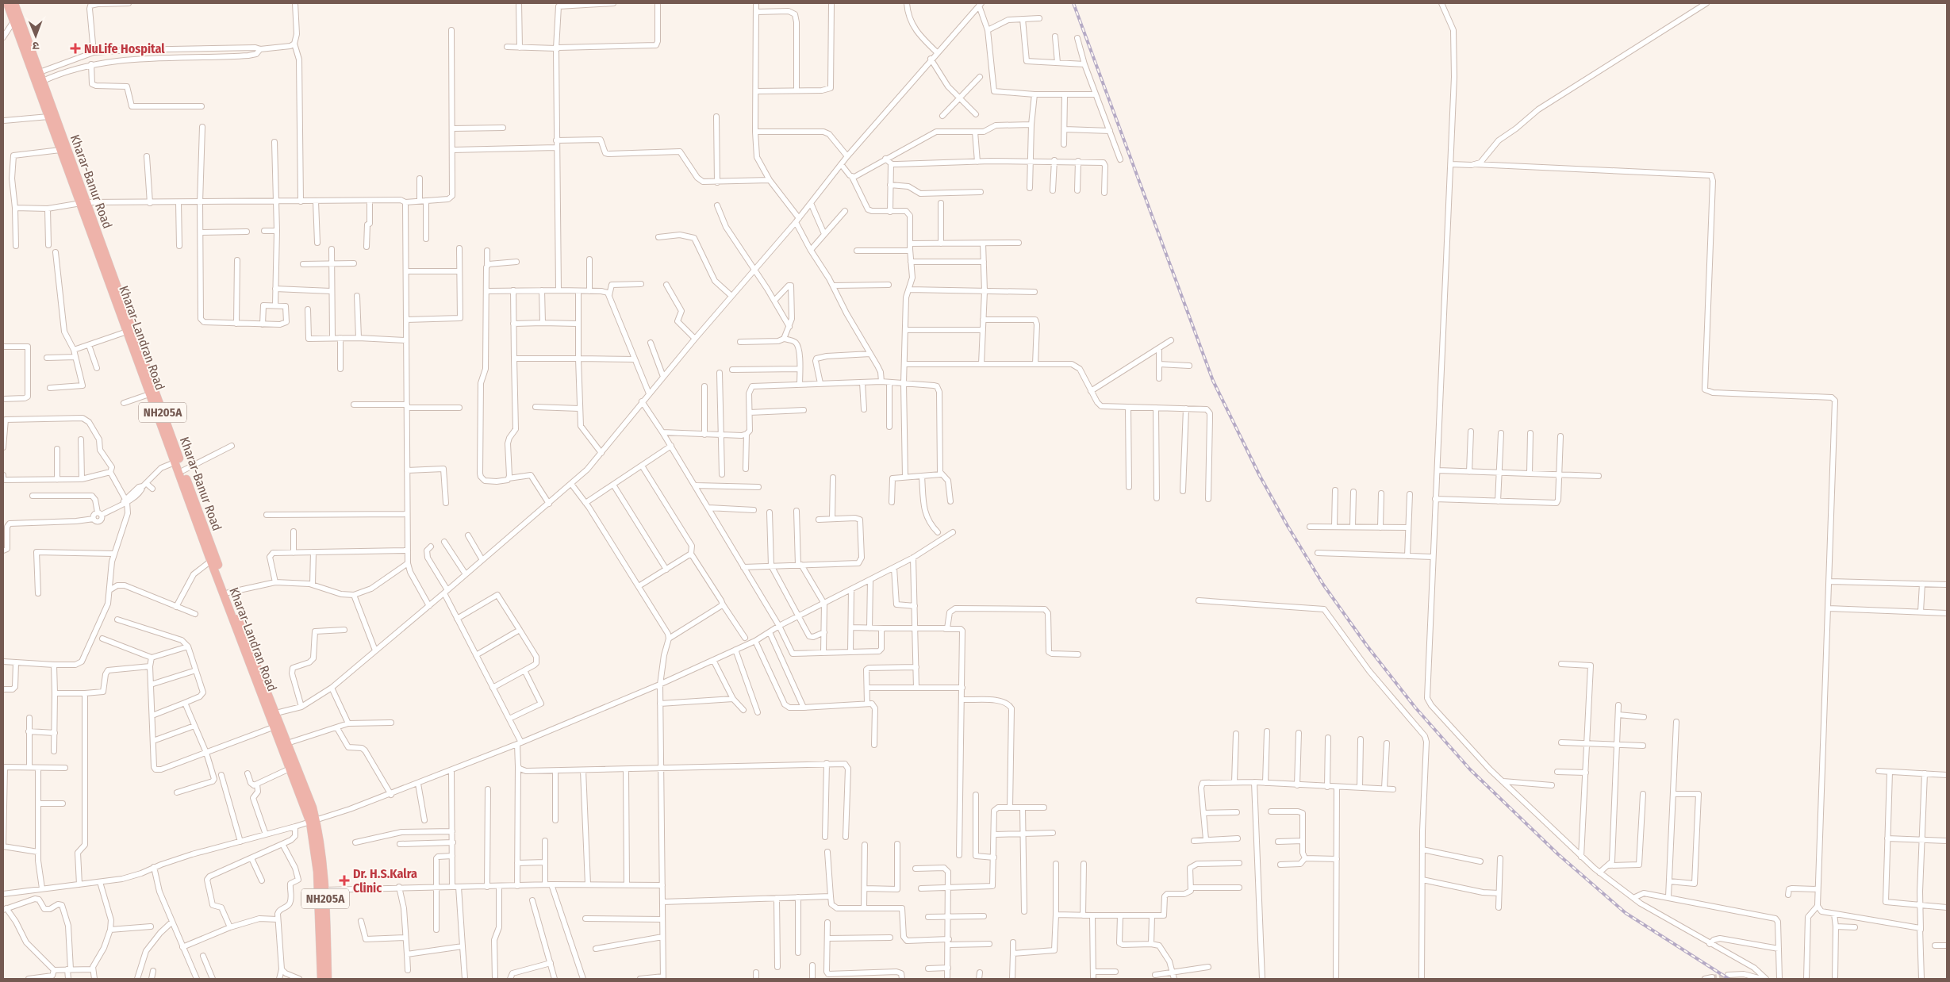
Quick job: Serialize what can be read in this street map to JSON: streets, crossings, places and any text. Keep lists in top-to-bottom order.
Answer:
{
  "streets": {
    "highway": ["Kharar-Banur Road", "Kharar-Landran Road", "NH205A"]
  },
  "crossings": [
    ["Kharar-Banur Road", "Kharar-Landran Road"],
    ["Kharar-Banur Road", "NH205A"],
    ["Kharar-Landran Road", "NH205A"]
  ],
  "places": {
    "health": ["NuLife Hospital", "Dr. H.S.Kalra Clinic"]
  },
  "north": "bottom"
}
